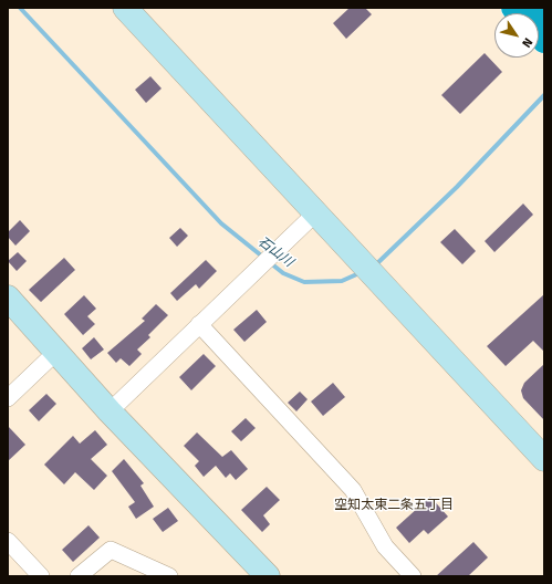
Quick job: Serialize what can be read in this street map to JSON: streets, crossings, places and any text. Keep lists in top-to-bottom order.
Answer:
{
  "districts": ["空知太東二条五丁目"],
  "water": ["石山川"],
  "north": "bottom right"
}
